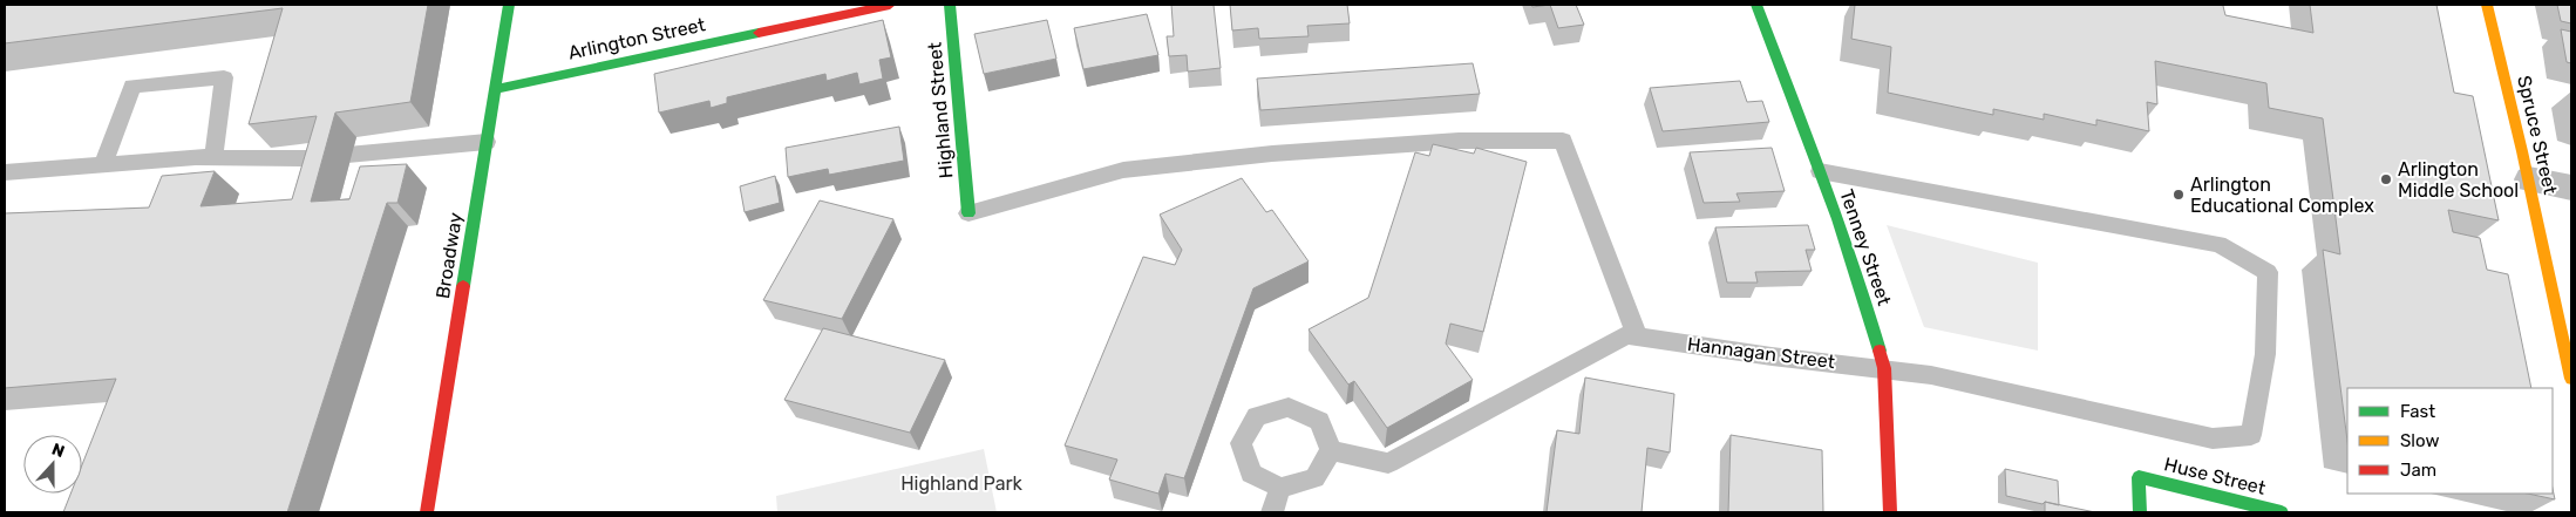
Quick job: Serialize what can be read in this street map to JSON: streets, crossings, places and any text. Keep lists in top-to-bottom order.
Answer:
{
  "streets": {
    "street": [
      "Arlington Street",
      "Highland Street",
      "Spruce Street",
      "Tenney Street",
      "Broadway",
      "Huse Street"
    ],
    "lane": ["Hannagan Street"]
  },
  "crossings": [
    ["Arlington Street", "Broadway"],
    ["Tenney Street", "Hannagan Street"]
  ],
  "parks": ["Highland Park"],
  "places": ["Arlington Middle School", "Arlington Educational Complex"],
  "legend": ["Fast", "Slow", "Jam"],
  "north": "top"
}
